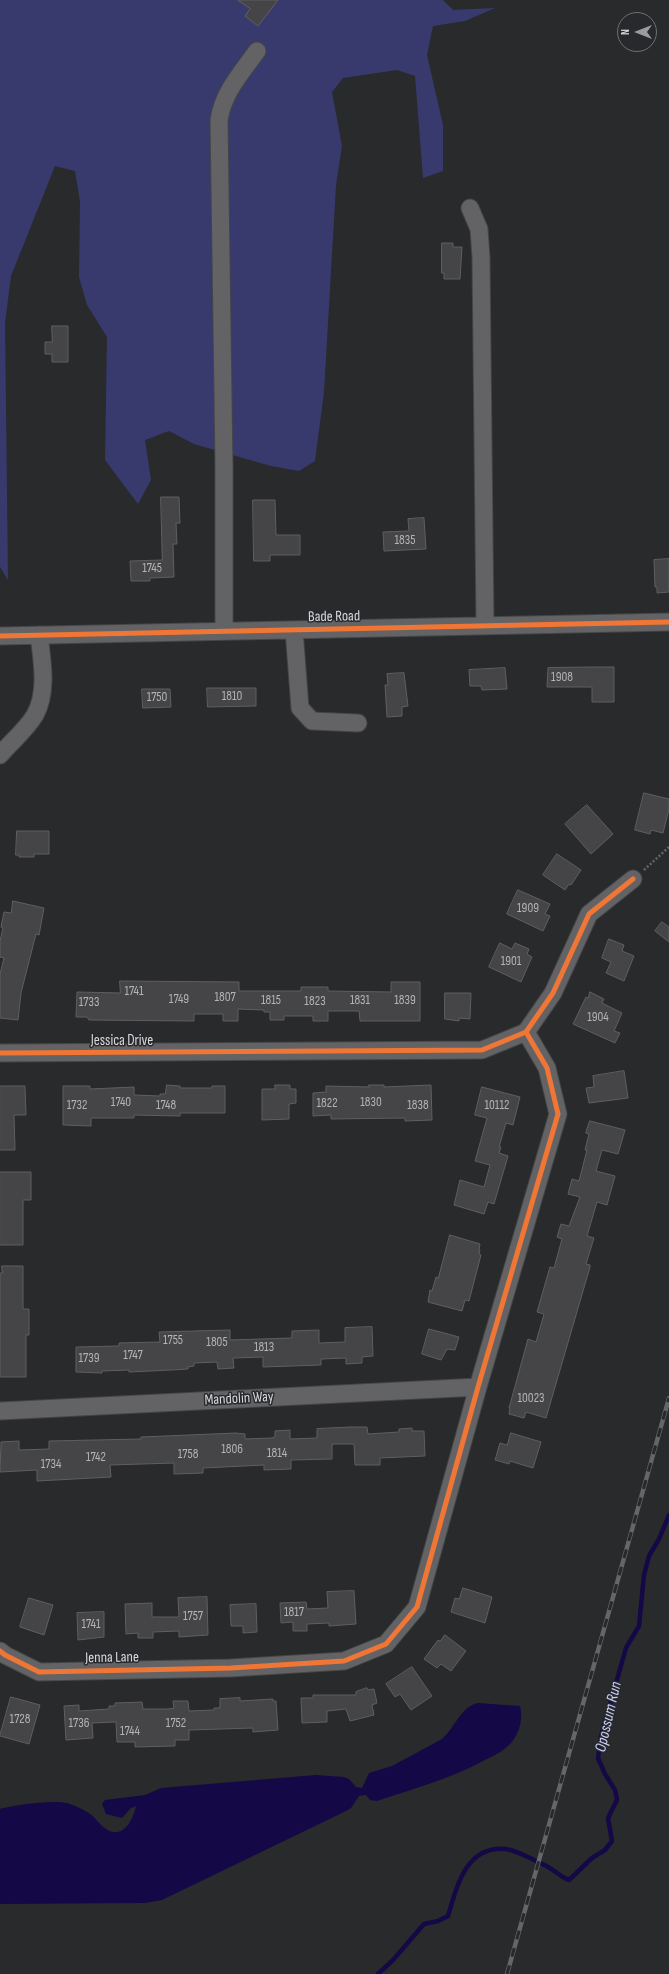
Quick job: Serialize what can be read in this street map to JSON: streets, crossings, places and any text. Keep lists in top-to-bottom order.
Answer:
{
  "streets": {
    "street": [
      "Bade Road",
      "Jessica Drive",
      "Mandolin Way",
      "Jenna Lane"
    ]
  },
  "crossings": [
    ["Jessica Drive", "Jenna Lane"],
    ["Mandolin Way", "Jenna Lane"]
  ],
  "water": ["Opossum Run"],
  "house_numbers": [
    "1835",
    "1745",
    "1908",
    "1810",
    "1750",
    "1909",
    "1901",
    "1741",
    "1807",
    "1749",
    "1815",
    "1831",
    "1839",
    "1823",
    "1733",
    "1904",
    "1740",
    "1830",
    "1822",
    "1732",
    "1748",
    "1838",
    "10112",
    "1755",
    "1805",
    "1813",
    "1747",
    "1739",
    "10023",
    "1806",
    "1814",
    "1758",
    "1742",
    "1734",
    "1817",
    "1757",
    "1741",
    "1728",
    "1736",
    "1752",
    "1744"
  ],
  "north": "left"
}
